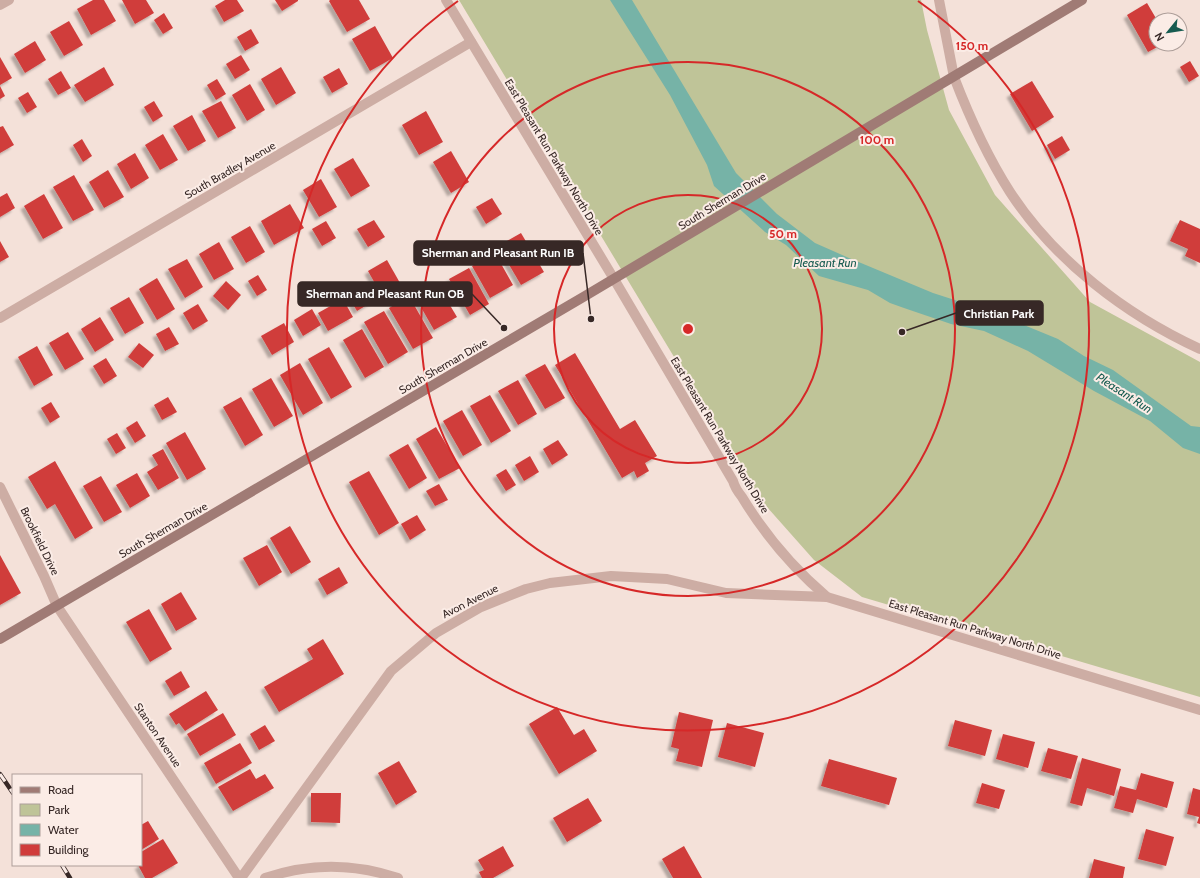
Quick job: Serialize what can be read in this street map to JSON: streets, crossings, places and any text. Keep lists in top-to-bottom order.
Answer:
{
  "streets": {
    "main road": ["South Sherman Drive"],
    "street": [
      "East Pleasant Run Parkway North Drive",
      "South Bradley Avenue",
      "Brookfield Drive",
      "Avon Avenue",
      "Stanton Avenue"
    ]
  },
  "crossings": [
    ["East Pleasant Run Parkway North Drive", "South Bradley Avenue"],
    ["East Pleasant Run Parkway North Drive", "South Sherman Drive"],
    ["East Pleasant Run Parkway North Drive", "Avon Avenue"],
    ["South Sherman Drive", "Brookfield Drive"],
    ["South Sherman Drive", "Stanton Avenue"],
    ["Brookfield Drive", "Stanton Avenue"],
    ["Avon Avenue", "Stanton Avenue"]
  ],
  "water": ["Pleasant Run"],
  "places": ["Sherman and Pleasant Run IB", "Sherman and Pleasant Run OB", "Christian Park"],
  "legend": [
    "Road",
    "Park",
    "Water",
    "Building"
  ],
  "north": "bottom left",
  "rings": ["150 m", "100 m", "50 m"]
}
